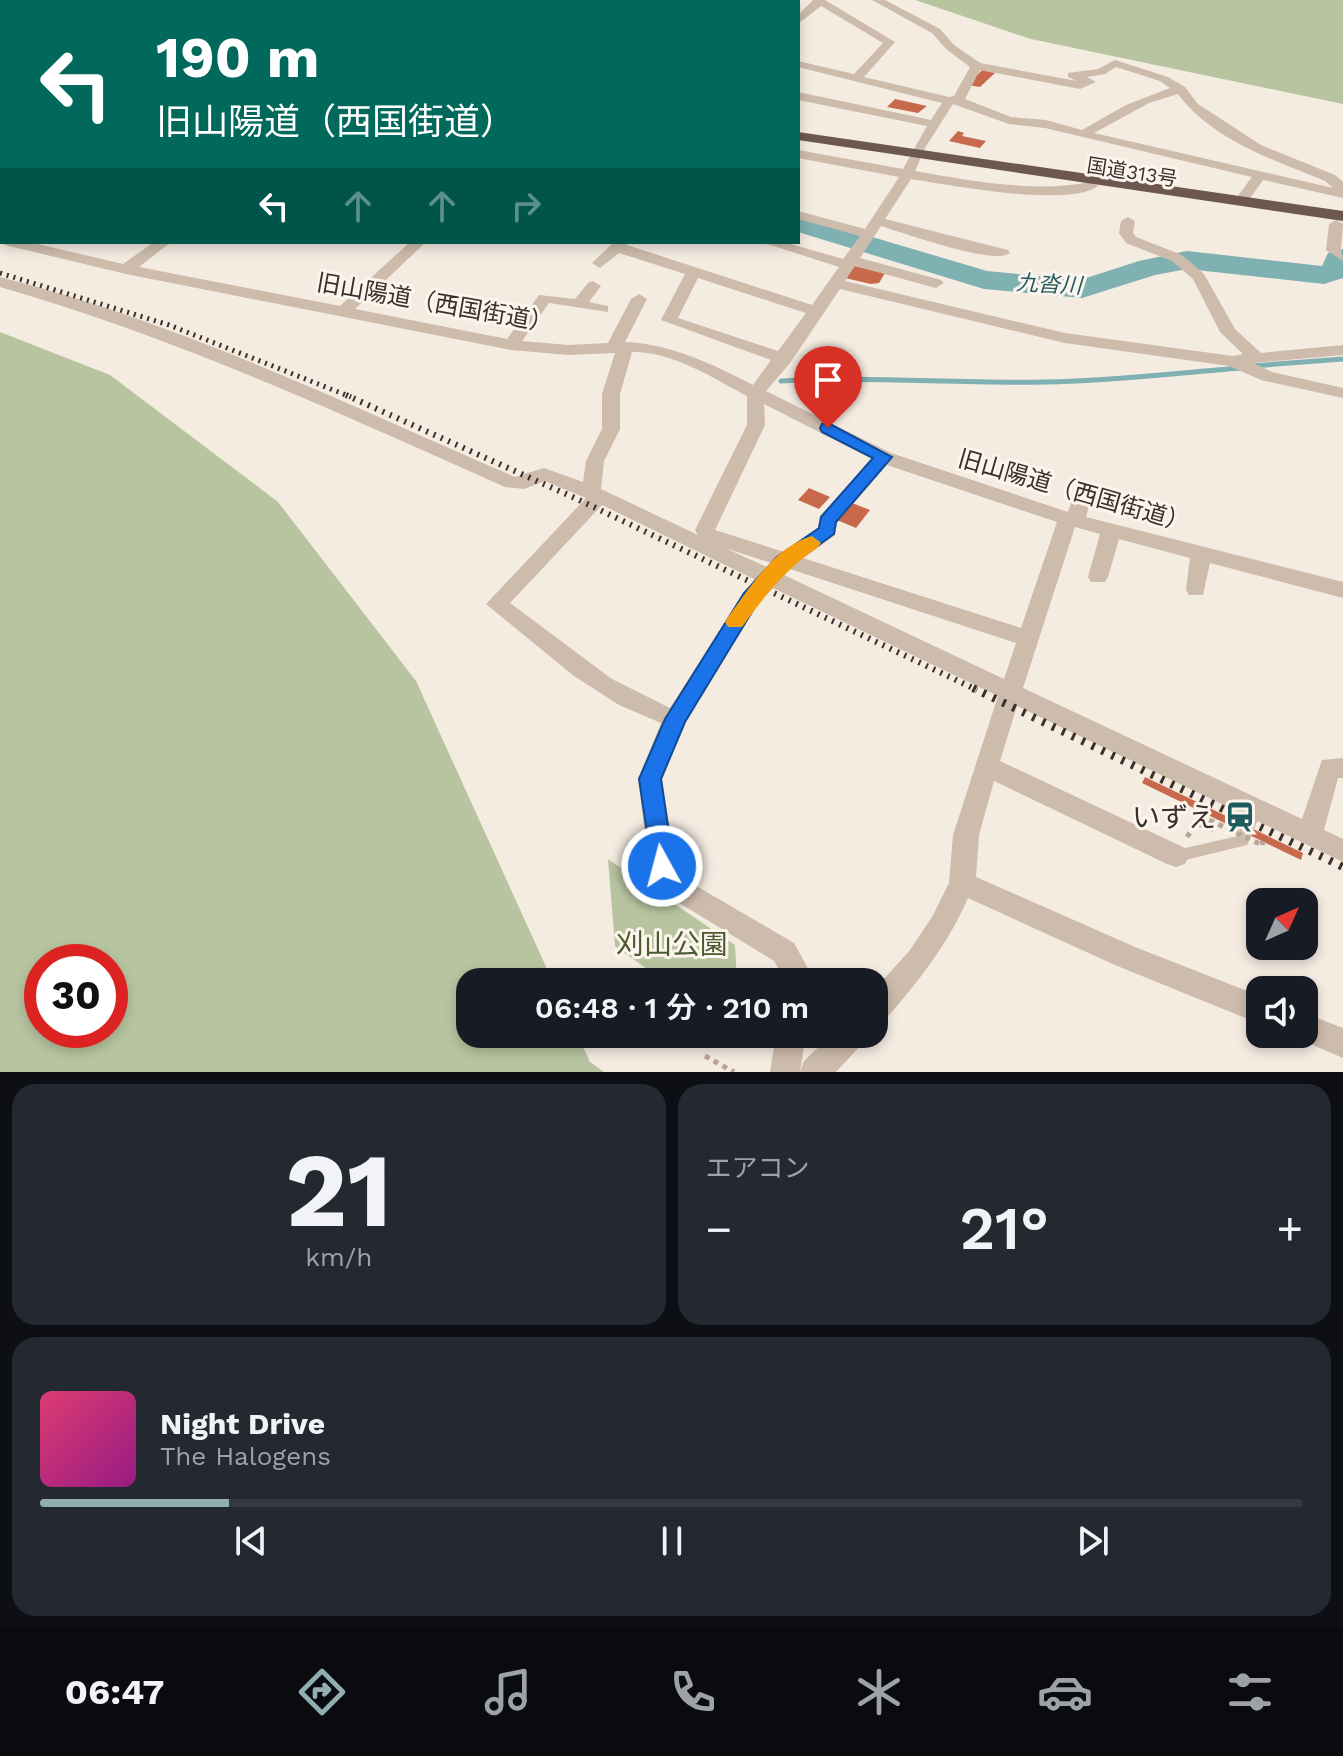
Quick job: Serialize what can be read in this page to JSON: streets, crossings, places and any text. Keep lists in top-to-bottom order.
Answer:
{
  "streets": {
    "highway": ["国道313号"],
    "street": ["旧山陽道（西国街道）"]
  },
  "water": ["九沓川"],
  "parks": ["刈山公園"],
  "places": {
    "station": ["いずえ"]
  },
  "north": "top right",
  "page": {
    "turn": ["190 m", "旧山陽道（西国街道）"],
    "limit": "30",
    "trip": "06:48 · 1 分 · 210 m",
    "tile": [
      ["21", "km/h"],
      "エアコン"
    ],
    "heat": ["−", "21°", "+"],
    "song": ["Night Drive", "The Halogens"],
    "tabs": "06:47"
  }
}
